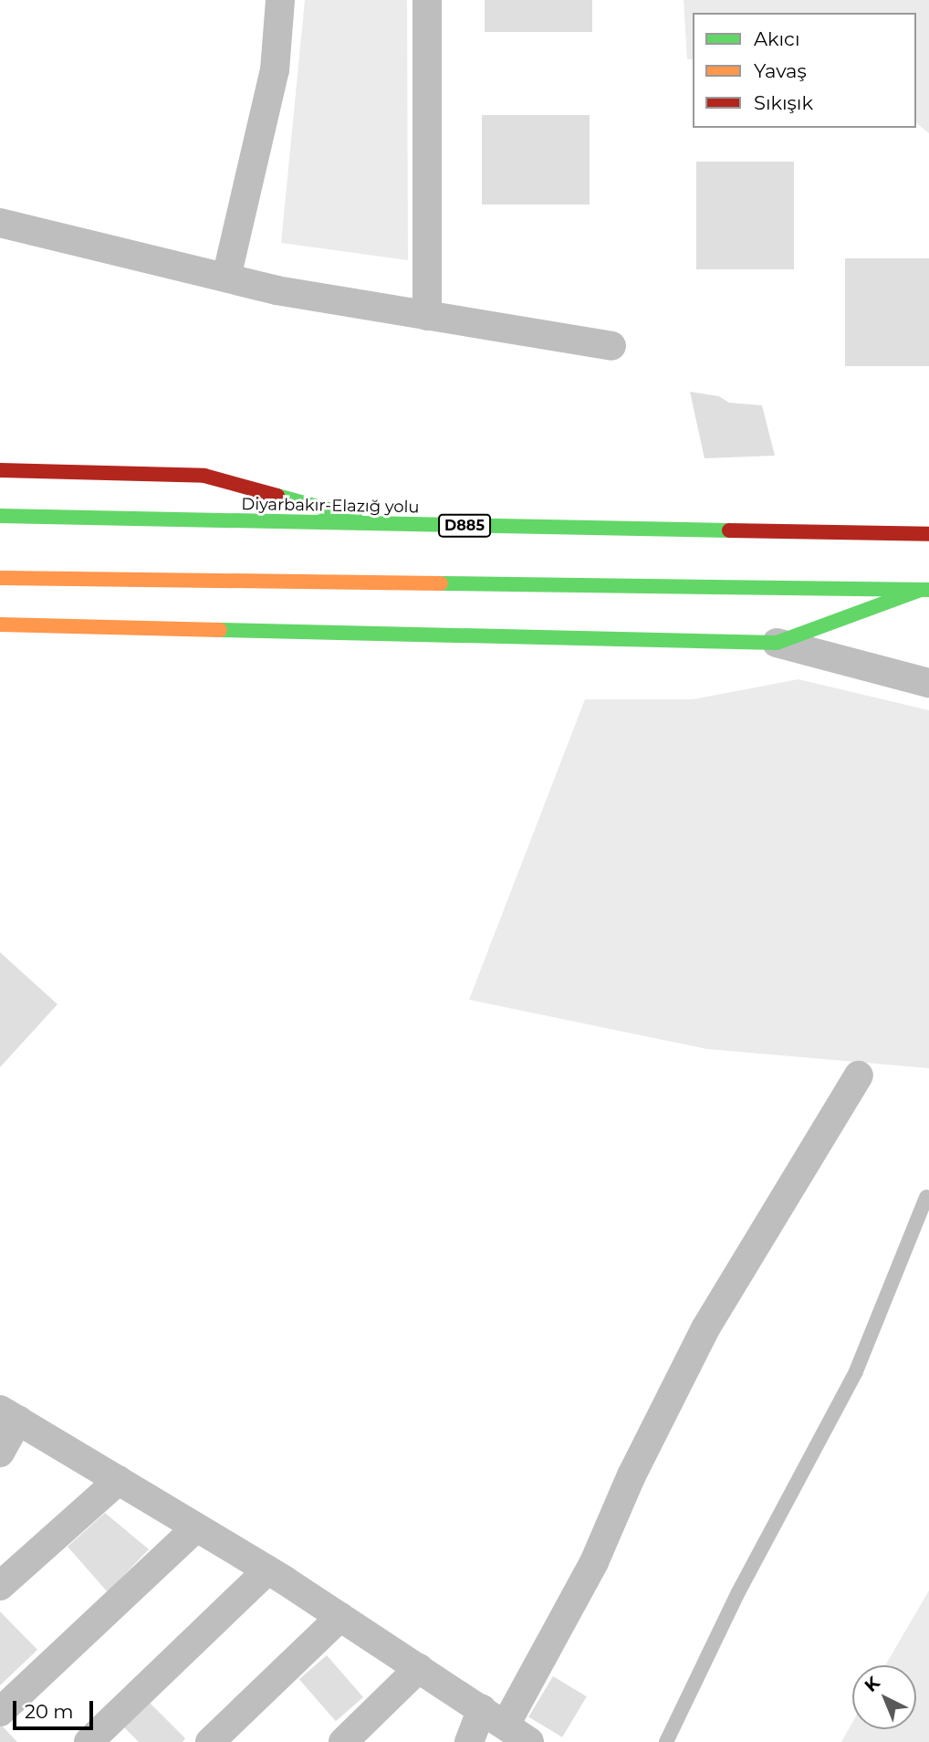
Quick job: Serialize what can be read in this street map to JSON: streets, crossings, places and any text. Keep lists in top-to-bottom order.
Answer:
{
  "streets": {
    "main road": ["Diyarbakır-Elazığ yolu", "D885"]
  },
  "legend": ["Akıcı", "Yavaş", "Sıkışık"],
  "scale_bar": "20 m",
  "north": "top left"
}
